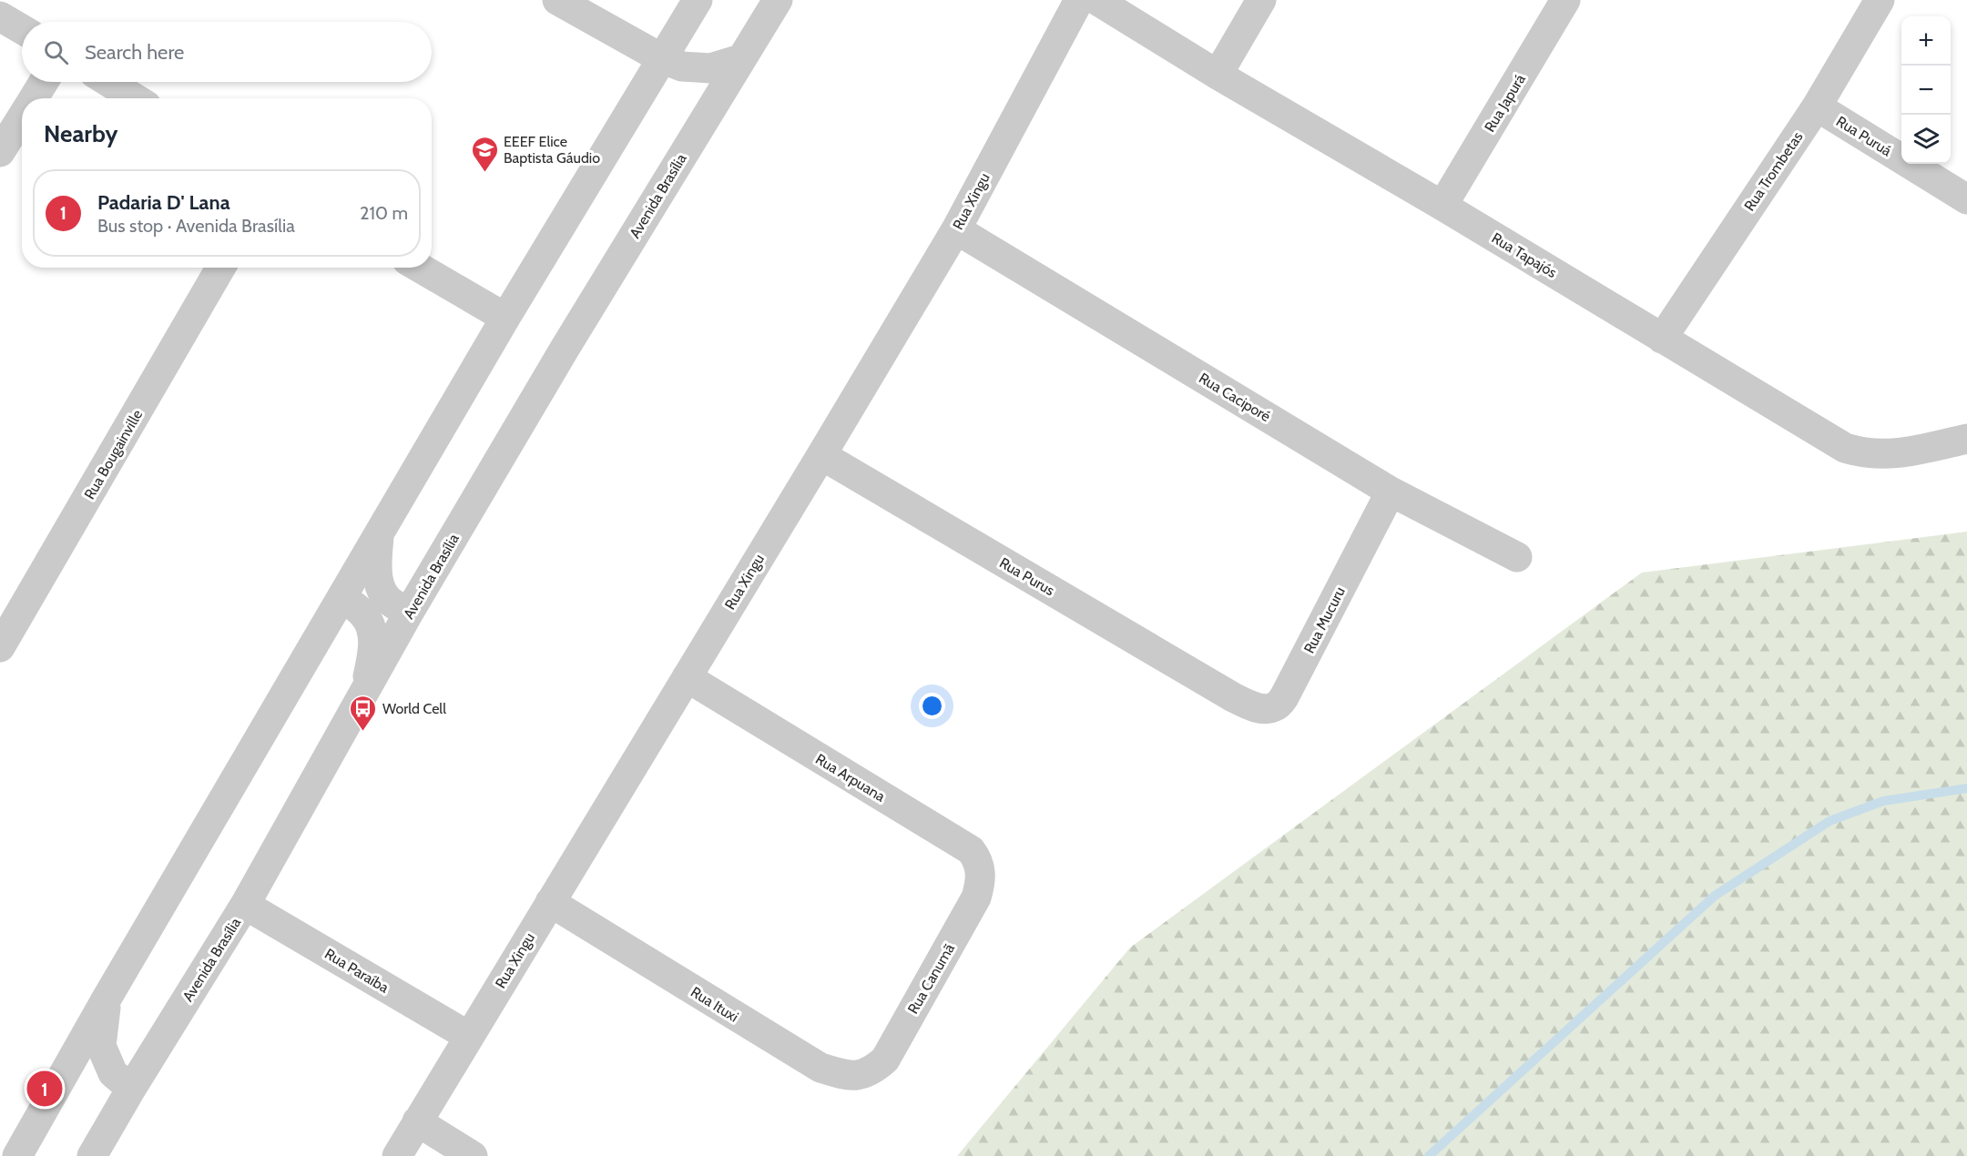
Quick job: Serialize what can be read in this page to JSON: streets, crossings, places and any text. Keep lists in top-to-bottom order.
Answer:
{
  "streets": {
    "street": [
      "Rua Japurá",
      "Rua Puruá",
      "Rua Trombetas",
      "Avenida Brasília",
      "Rua Xingu",
      "Rua Tapajós",
      "Rua Caciporé",
      "Rua Bougainville",
      "Rua Purus",
      "Rua Mucuru",
      "Rua Arpuana",
      "Rua Paraíba",
      "Rua Canumã",
      "Rua Ituxi"
    ]
  },
  "crossings": [
    ["Rua Japurá", "Rua Tapajós"],
    ["Rua Puruá", "Rua Trombetas"],
    ["Rua Trombetas", "Rua Tapajós"],
    ["Avenida Brasília", "Rua Paraíba"],
    ["Rua Xingu", "Rua Caciporé"],
    ["Rua Xingu", "Rua Purus"],
    ["Rua Xingu", "Rua Arpuana"],
    ["Rua Xingu", "Rua Paraíba"],
    ["Rua Xingu", "Rua Ituxi"],
    ["Rua Caciporé", "Rua Mucuru"],
    ["Rua Purus", "Rua Mucuru"],
    ["Rua Arpuana", "Rua Canumã"],
    ["Rua Canumã", "Rua Ituxi"]
  ],
  "places": {
    "school or university": ["EEEF Elice Baptista Gáudio"],
    "bus stop": ["World Cell"]
  },
  "page": {
    "map_buttons": ["+", "−"],
    "search": "Search here",
    "heading": "Nearby",
    "list": [
      {
        "mark": "1",
        "name": "Padaria D' Lana",
        "note": "Bus stop · Avenida Brasília",
        "value": "210 m"
      }
    ],
    "pins": "1"
  }
}
